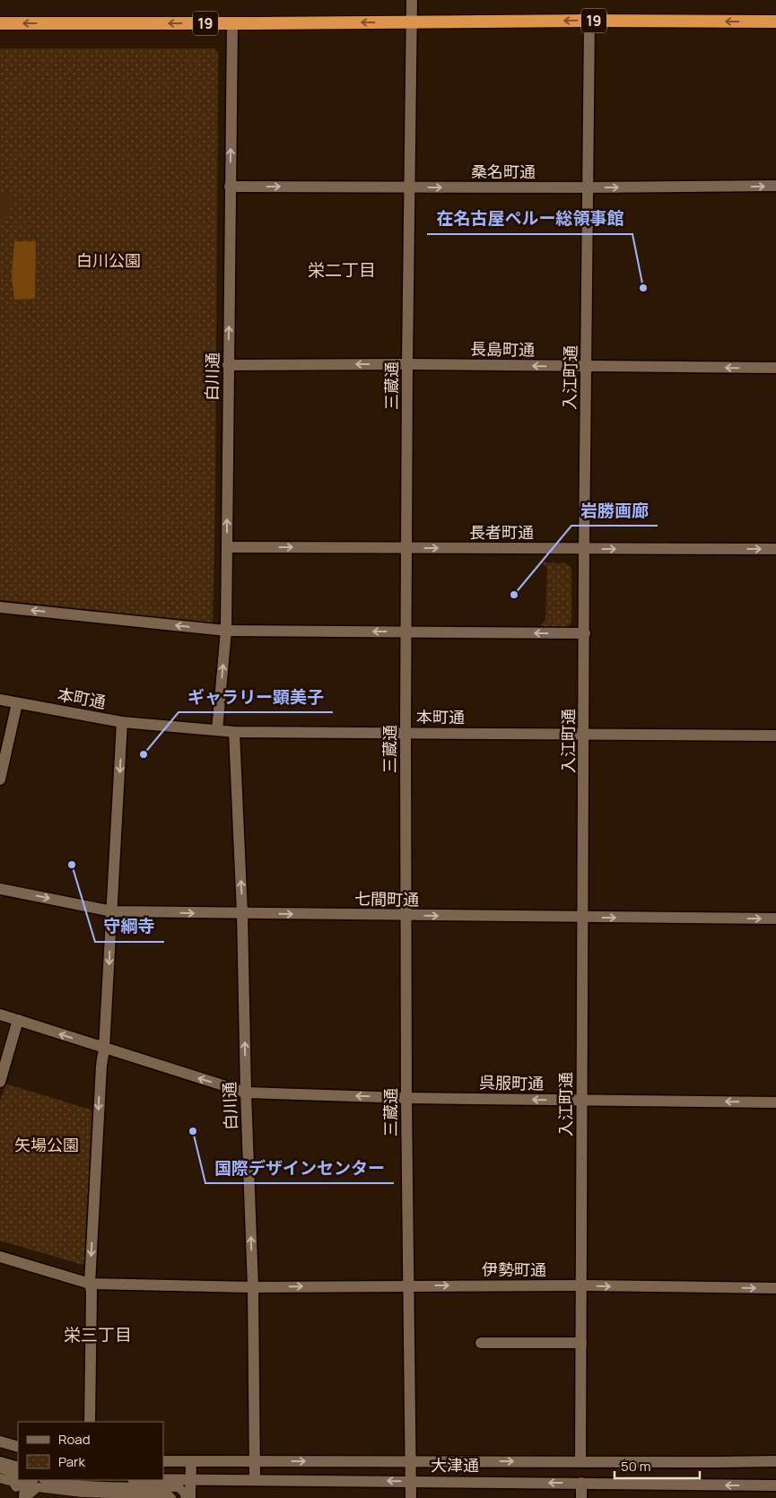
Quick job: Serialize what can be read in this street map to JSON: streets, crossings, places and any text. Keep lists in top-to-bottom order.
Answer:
{
  "streets": {
    "highway": ["19"],
    "street": [
      "桑名町通",
      "長島町通",
      "白川通",
      "入江町通",
      "三蔵通",
      "長者町通",
      "本町通",
      "七間町通",
      "呉服町通",
      "伊勢町通",
      "大津通"
    ]
  },
  "crossings": [
    ["19", "白川通"],
    ["19", "入江町通"],
    ["19", "三蔵通"],
    ["桑名町通", "白川通"],
    ["桑名町通", "入江町通"],
    ["桑名町通", "三蔵通"],
    ["長島町通", "白川通"],
    ["長島町通", "入江町通"],
    ["長島町通", "三蔵通"],
    ["白川通", "長者町通"],
    ["白川通", "本町通"],
    ["白川通", "七間町通"],
    ["白川通", "呉服町通"],
    ["白川通", "伊勢町通"],
    ["白川通", "大津通"],
    ["入江町通", "長者町通"],
    ["入江町通", "本町通"],
    ["入江町通", "七間町通"],
    ["入江町通", "呉服町通"],
    ["入江町通", "伊勢町通"],
    ["入江町通", "大津通"],
    ["三蔵通", "長者町通"],
    ["三蔵通", "本町通"],
    ["三蔵通", "七間町通"],
    ["三蔵通", "呉服町通"],
    ["三蔵通", "伊勢町通"],
    ["三蔵通", "大津通"]
  ],
  "one_way": [
    "桑名町通",
    "長島町通",
    "白川通",
    "七間町通",
    "呉服町通",
    "伊勢町通"
  ],
  "districts": ["栄二丁目", "栄三丁目"],
  "parks": ["白川公園", "矢場公園"],
  "places": [
    "在名古屋ペルー総領事館",
    "岩勝画廊",
    "ギャラリー顕美子",
    "守綱寺",
    "国際デザインセンター"
  ],
  "legend": ["Road", "Park"],
  "scale_bar": "50 m"
}
